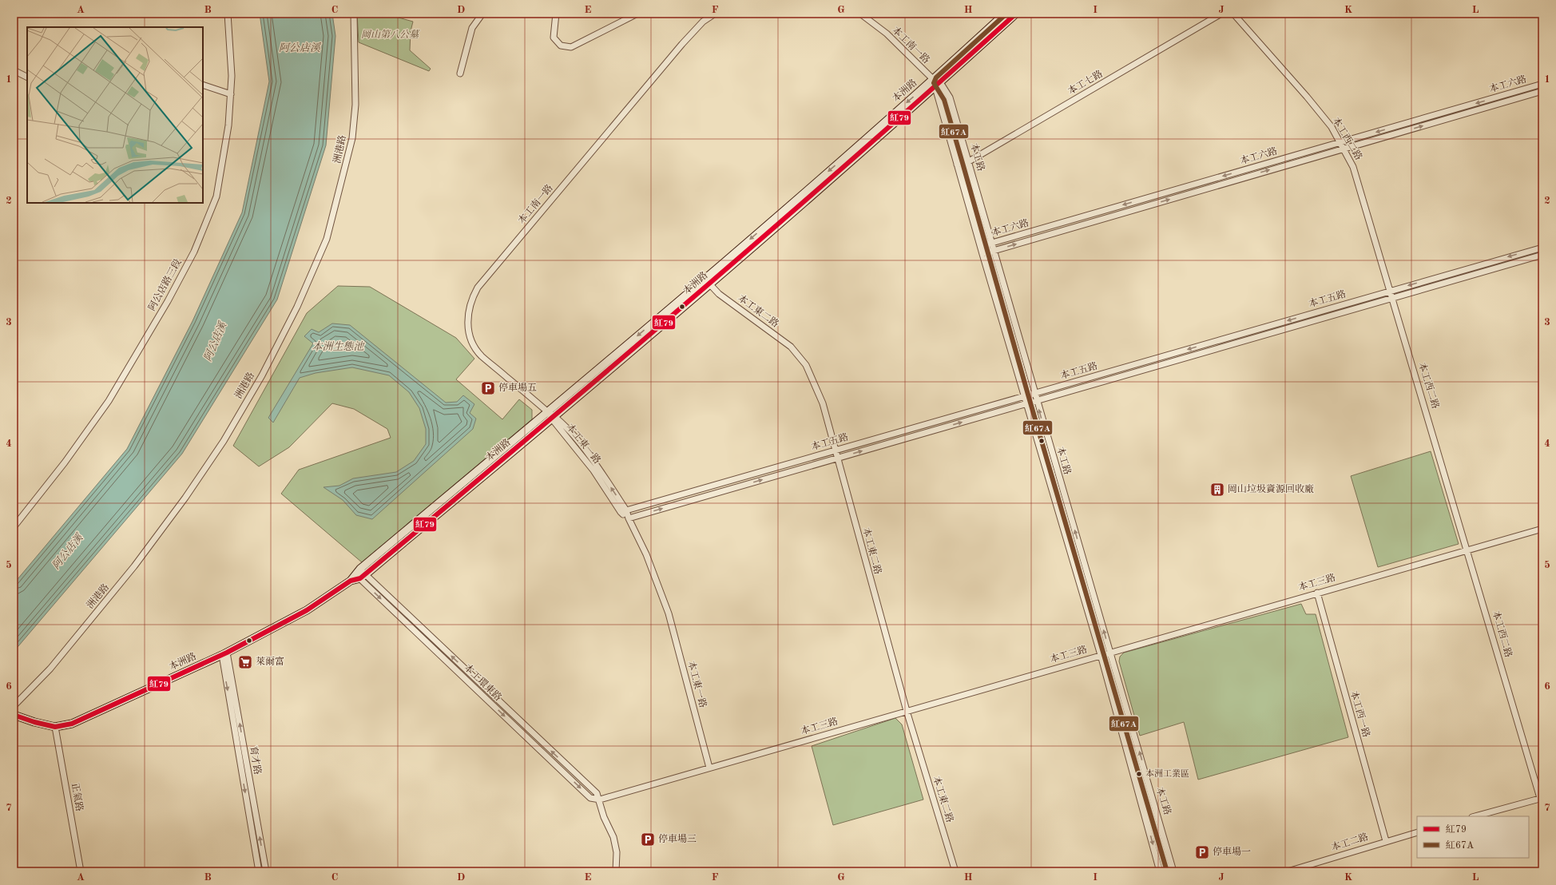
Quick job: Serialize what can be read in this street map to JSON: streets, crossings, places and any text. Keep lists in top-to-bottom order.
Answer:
{
  "streets": {
    "main road": ["本洲路"],
    "street": [
      "本工南一路",
      "本工七路",
      "本工六路",
      "本工西二路",
      "洲港路",
      "本工路",
      "阿公店路三段",
      "本工五路",
      "本工東二路",
      "本工東一路",
      "本工三路",
      "本工環東路",
      "本工西一路",
      "育才路",
      "正氣路",
      "本工二路"
    ]
  },
  "crossings": [
    ["本工南一路", "本洲路"],
    ["本工南一路", "本工路"],
    ["本工南一路", "本工東一路"],
    ["本工七路", "本工路"],
    ["本工六路", "本工西二路"],
    ["本工六路", "本工路"],
    ["本洲路", "本工路"],
    ["本洲路", "本工東二路"],
    ["本洲路", "本工東一路"],
    ["本洲路", "本工環東路"],
    ["本洲路", "育才路"],
    ["本洲路", "正氣路"],
    ["本工西二路", "本工五路"],
    ["本工西二路", "本工三路"],
    ["本工路", "本工五路"],
    ["本工路", "本工三路"],
    ["本工五路", "本工東二路"],
    ["本工五路", "本工東一路"],
    ["本工東二路", "本工三路"],
    ["本工東一路", "本工三路"],
    ["本工三路", "本工環東路"],
    ["本工三路", "本工西一路"],
    ["本工西一路", "本工二路"]
  ],
  "water": ["阿公店溪", "本洲生態池"],
  "parks": ["岡山第八公墓"],
  "places": {
    "parking": ["停車場五", "停車場三", "停車場一"],
    "building": ["岡山垃圾資源回收廠"],
    "supermarket": ["萊爾富"],
    "other": ["本洲工業區"]
  },
  "lines": ["transit line 紅79", "transit line 紅67A"],
  "legend": ["紅79", "紅67A"],
  "grid": {
    "columns": [
      "A",
      "B",
      "C",
      "D",
      "E",
      "F",
      "G",
      "H",
      "I",
      "J",
      "K",
      "L"
    ],
    "rows": [
      "1",
      "2",
      "3",
      "4",
      "5",
      "6",
      "7"
    ]
  }
}
